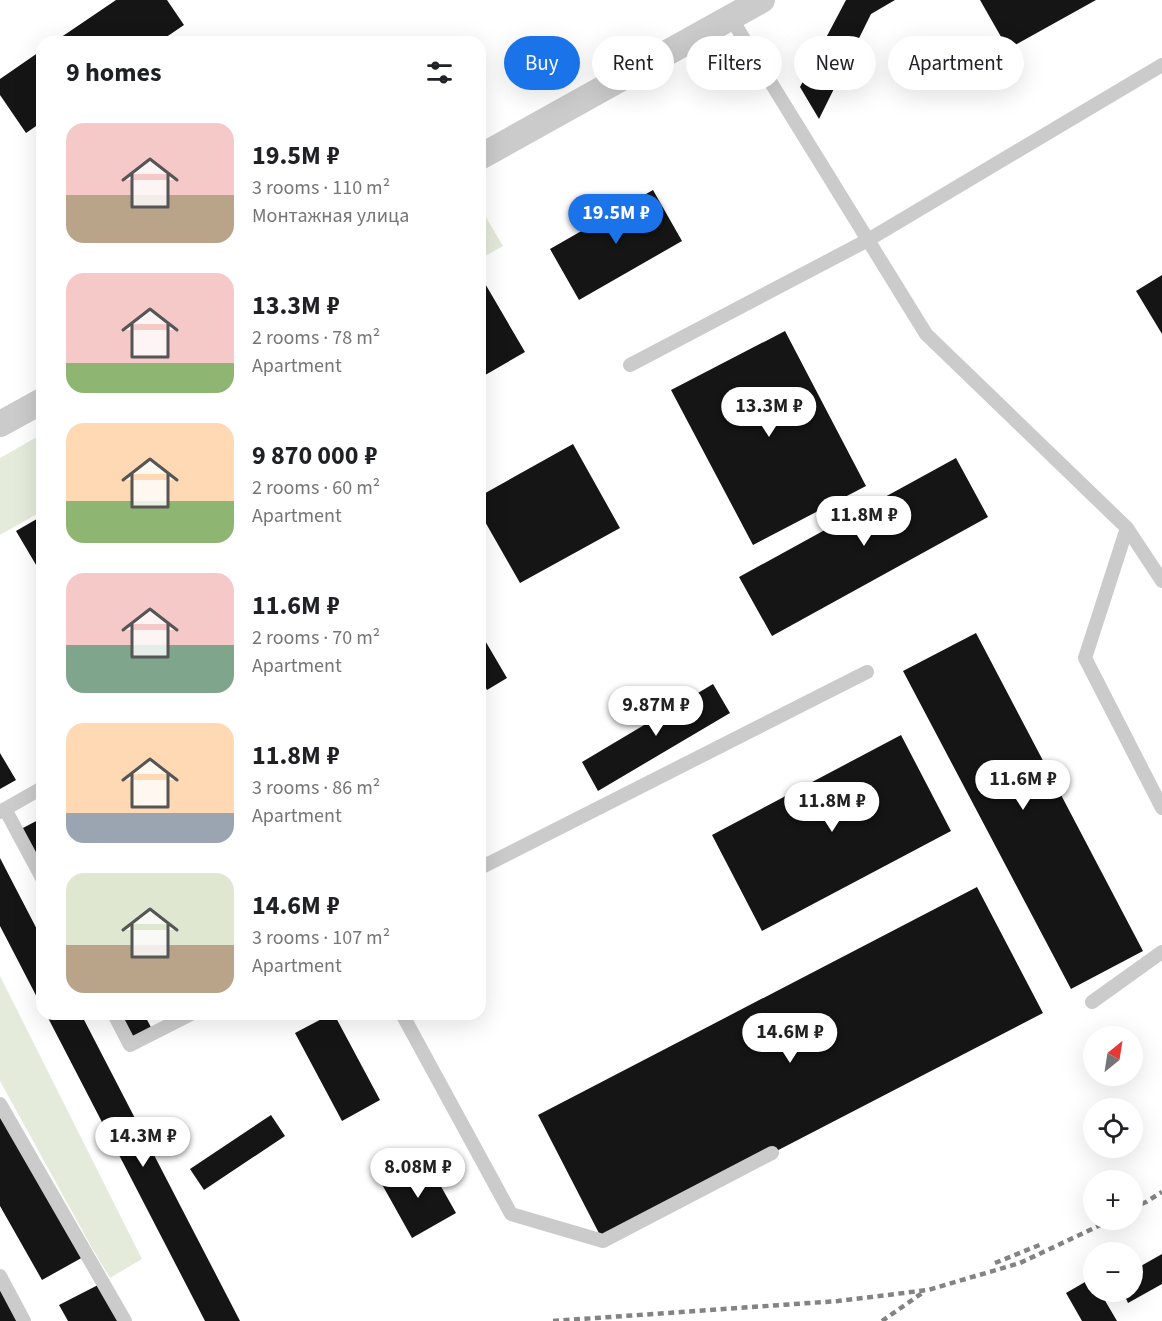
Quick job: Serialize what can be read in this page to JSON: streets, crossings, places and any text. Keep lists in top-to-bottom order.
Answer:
{
  "north": "top right",
  "page": {
    "chip": [
      "Buy",
      "Rent",
      "Filters",
      "New",
      "Apartment"
    ],
    "heading": "9 homes",
    "list": [
      {
        "name": "19.5M ₽",
        "note": "3 rooms · 110 m² · Монтажная улица"
      },
      {
        "name": "13.3M ₽",
        "note": "2 rooms · 78 m² · Apartment"
      },
      {
        "name": "9 870 000 ₽",
        "note": "2 rooms · 60 m² · Apartment"
      },
      {
        "name": "11.6M ₽",
        "note": "2 rooms · 70 m² · Apartment"
      },
      {
        "name": "11.8M ₽",
        "note": "3 rooms · 86 m² · Apartment"
      },
      {
        "name": "14.6M ₽",
        "note": "3 rooms · 107 m² · Apartment"
      }
    ],
    "price": [
      "19.5M ₽",
      "13.3M ₽",
      "11.8M ₽",
      "9.87M ₽",
      "11.6M ₽",
      "11.8M ₽",
      "14.6M ₽",
      "14.3M ₽",
      "8.08M ₽"
    ],
    "map_buttons": ["+", "−"]
  }
}
